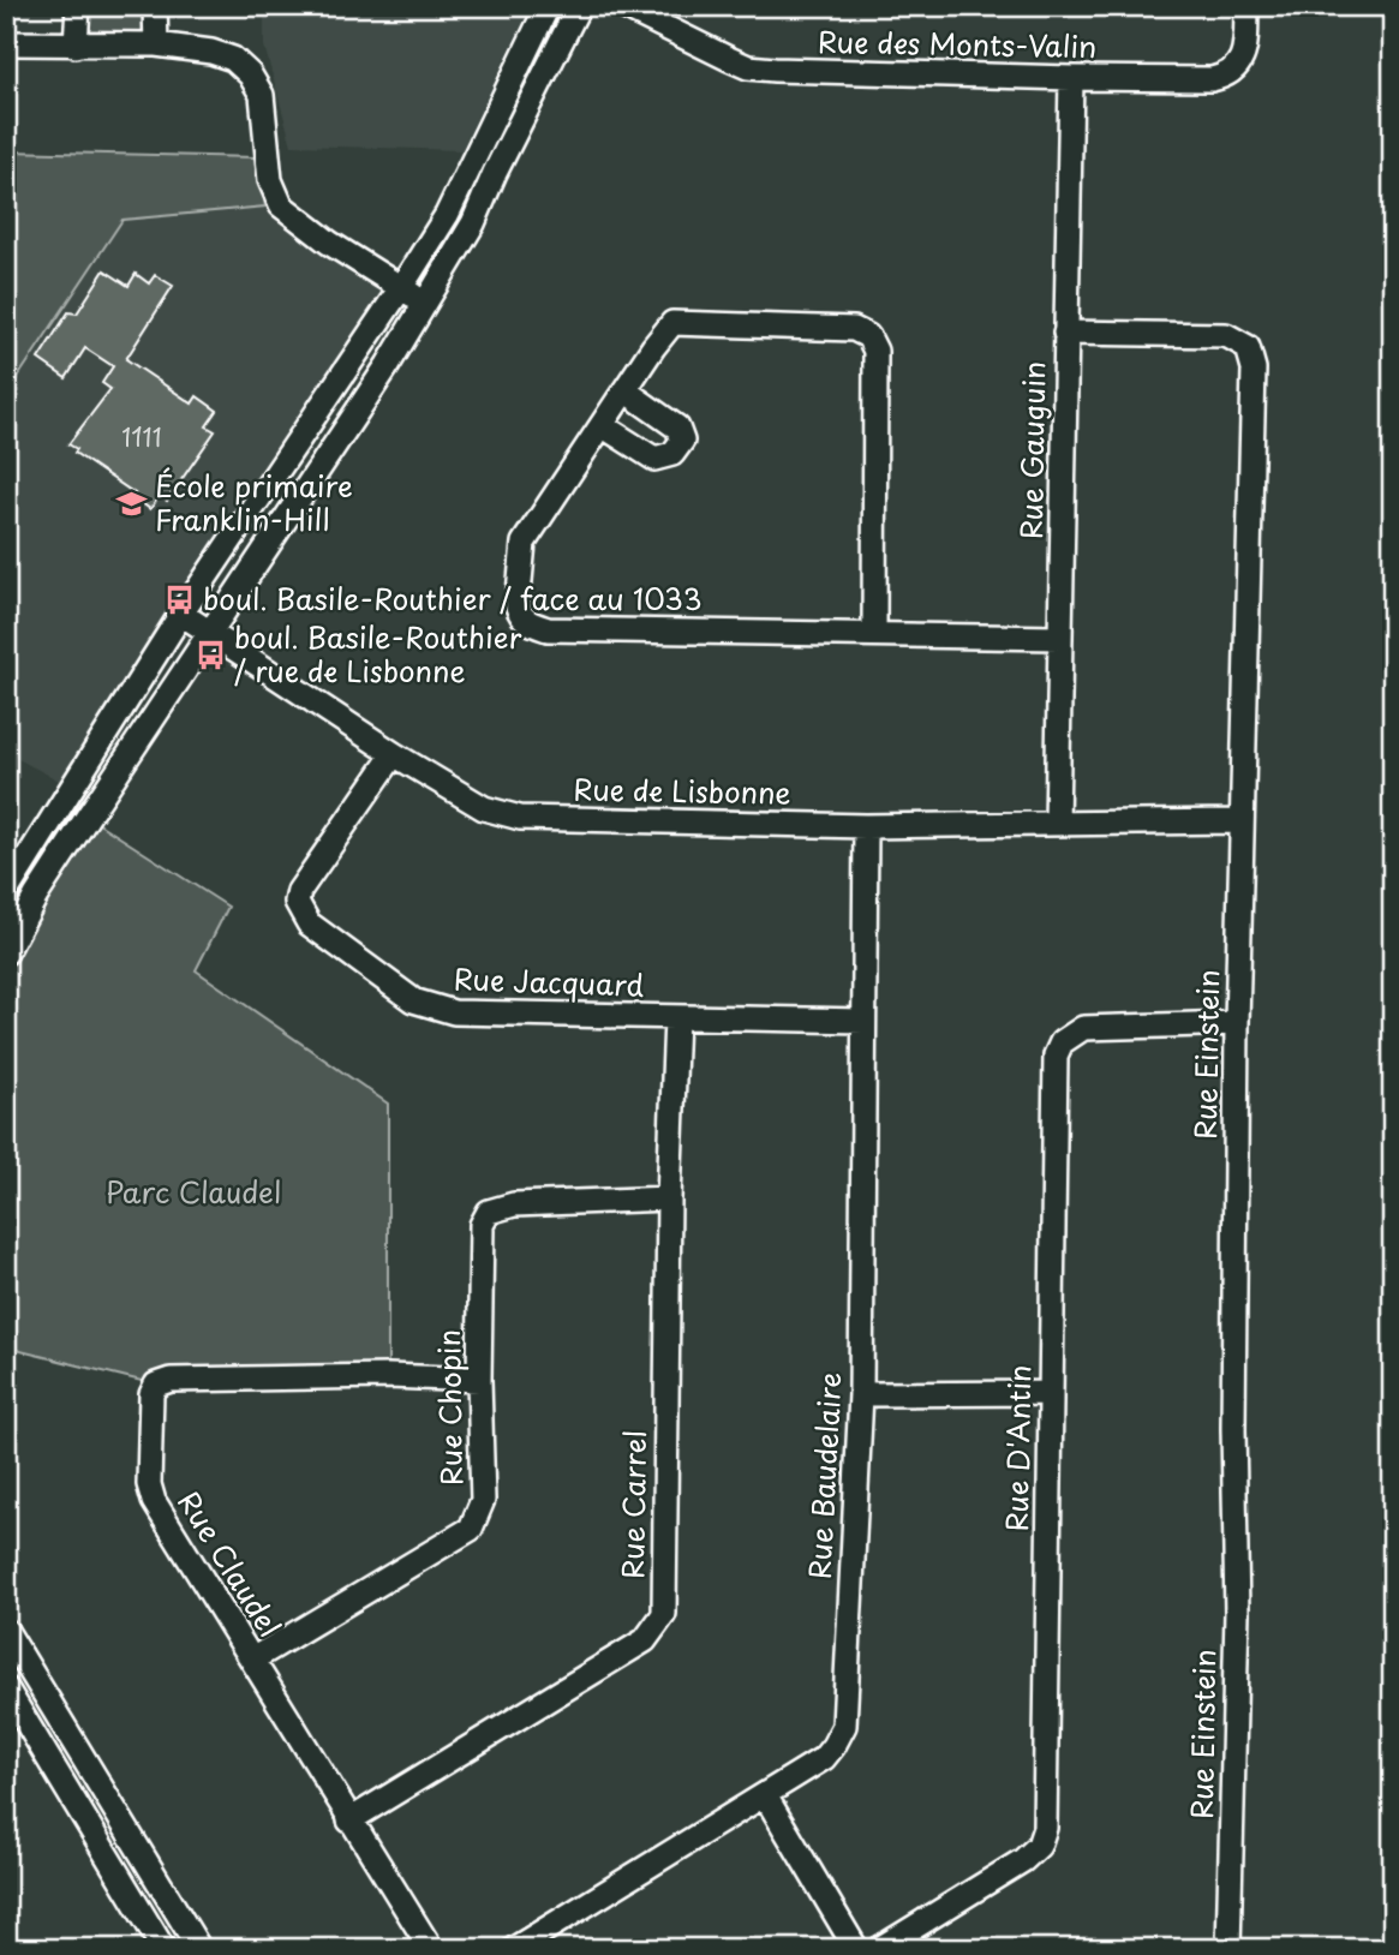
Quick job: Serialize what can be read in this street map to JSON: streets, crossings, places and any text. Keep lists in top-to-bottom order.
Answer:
{
  "streets": {
    "street": [
      "Rue des Monts-Valin",
      "Rue Gauguin",
      "Rue de Lisbonne",
      "Rue Jacquard",
      "Rue Einstein",
      "Rue Chopin",
      "Rue D'Antin",
      "Rue Baudelaire",
      "Rue Carrel",
      "Rue Claudel"
    ]
  },
  "crossings": [
    ["Rue des Monts-Valin", "Rue Gauguin"],
    ["Rue Gauguin", "Rue de Lisbonne"],
    ["Rue Gauguin", "Rue Einstein"],
    ["Rue de Lisbonne", "Rue Jacquard"],
    ["Rue de Lisbonne", "Rue Einstein"],
    ["Rue de Lisbonne", "Rue Baudelaire"],
    ["Rue Jacquard", "Rue Baudelaire"],
    ["Rue Jacquard", "Rue Carrel"],
    ["Rue Einstein", "Rue D'Antin"],
    ["Rue Chopin", "Rue Carrel"],
    ["Rue Chopin", "Rue Claudel"],
    ["Rue Carrel", "Rue Claudel"]
  ],
  "parks": ["Parc Claudel"],
  "places": {
    "school or university": ["École primaire Franklin-Hill"],
    "bus stop": ["boul. Basile-Routhier / face au 1033", "boul. Basile-Routhier / rue de Lisbonne"]
  },
  "house_numbers": ["1111"]
}
